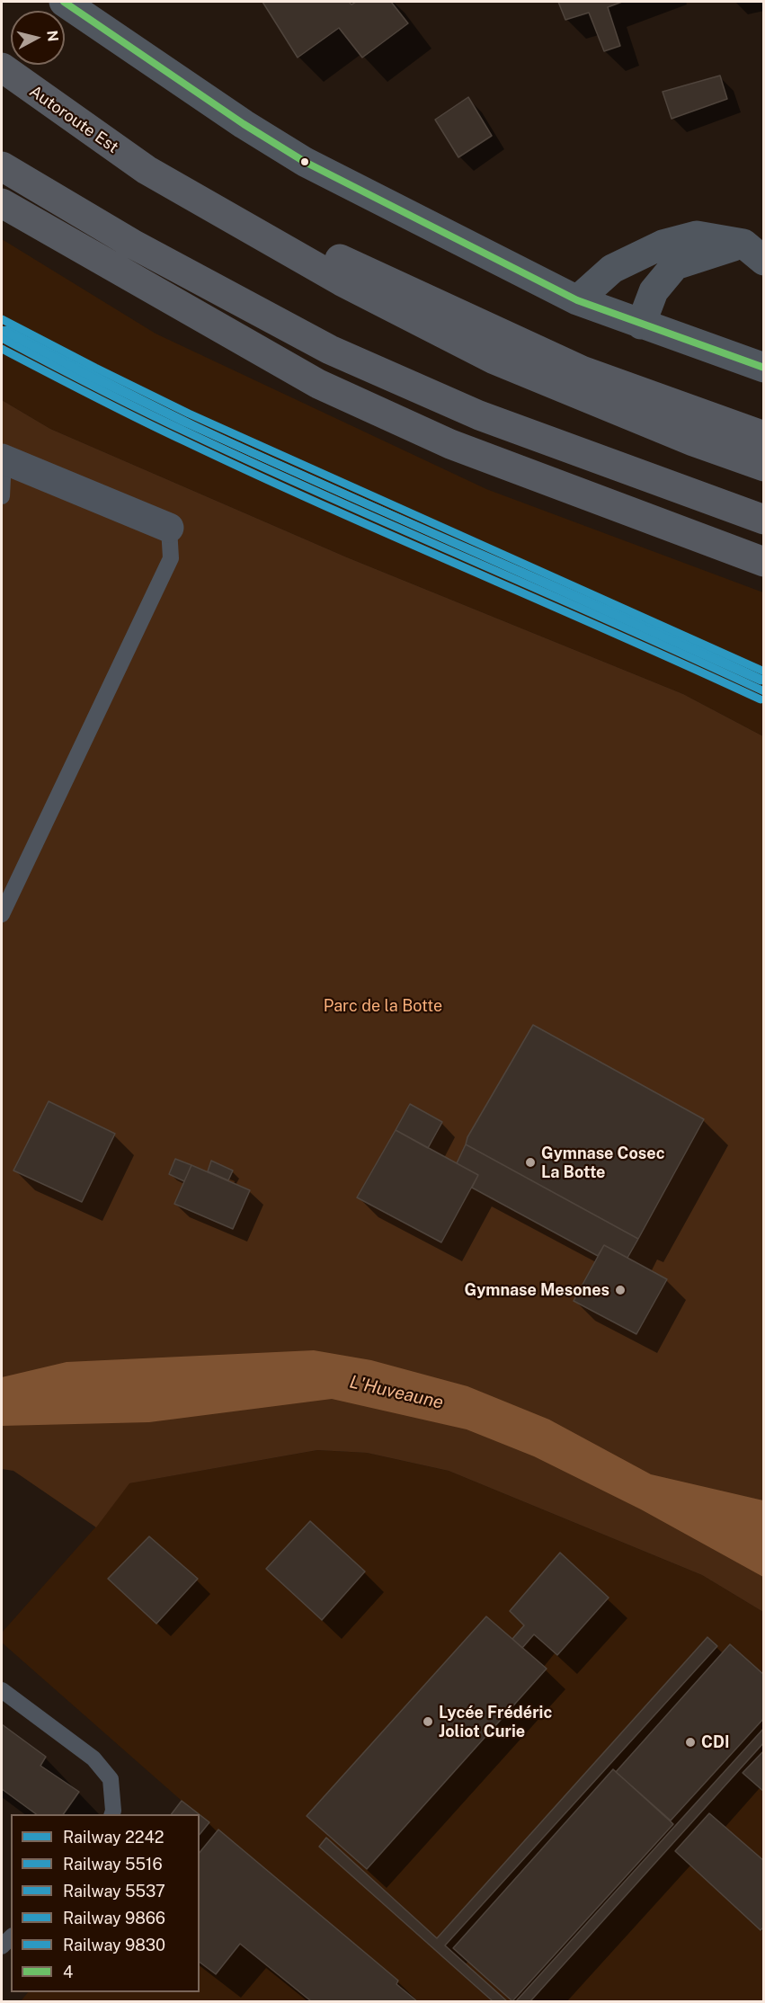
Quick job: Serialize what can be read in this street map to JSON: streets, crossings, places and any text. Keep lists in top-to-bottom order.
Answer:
{
  "streets": {
    "highway": ["Autoroute Est"]
  },
  "water": ["L'Huveaune"],
  "parks": ["Parc de la Botte"],
  "places": [
    "Gymnase Cosec La Botte",
    "Gymnase Mesones",
    "Lycée Frédéric Joliot Curie",
    "CDI"
  ],
  "lines": [
    "transit line 4",
    "rail line 5537",
    "rail line 9866",
    "rail line 9830",
    "rail line 2242",
    "rail line 5516"
  ],
  "legend": [
    "Railway 2242",
    "Railway 5516",
    "Railway 5537",
    "Railway 9866",
    "Railway 9830",
    "4"
  ],
  "north": "right"
}
